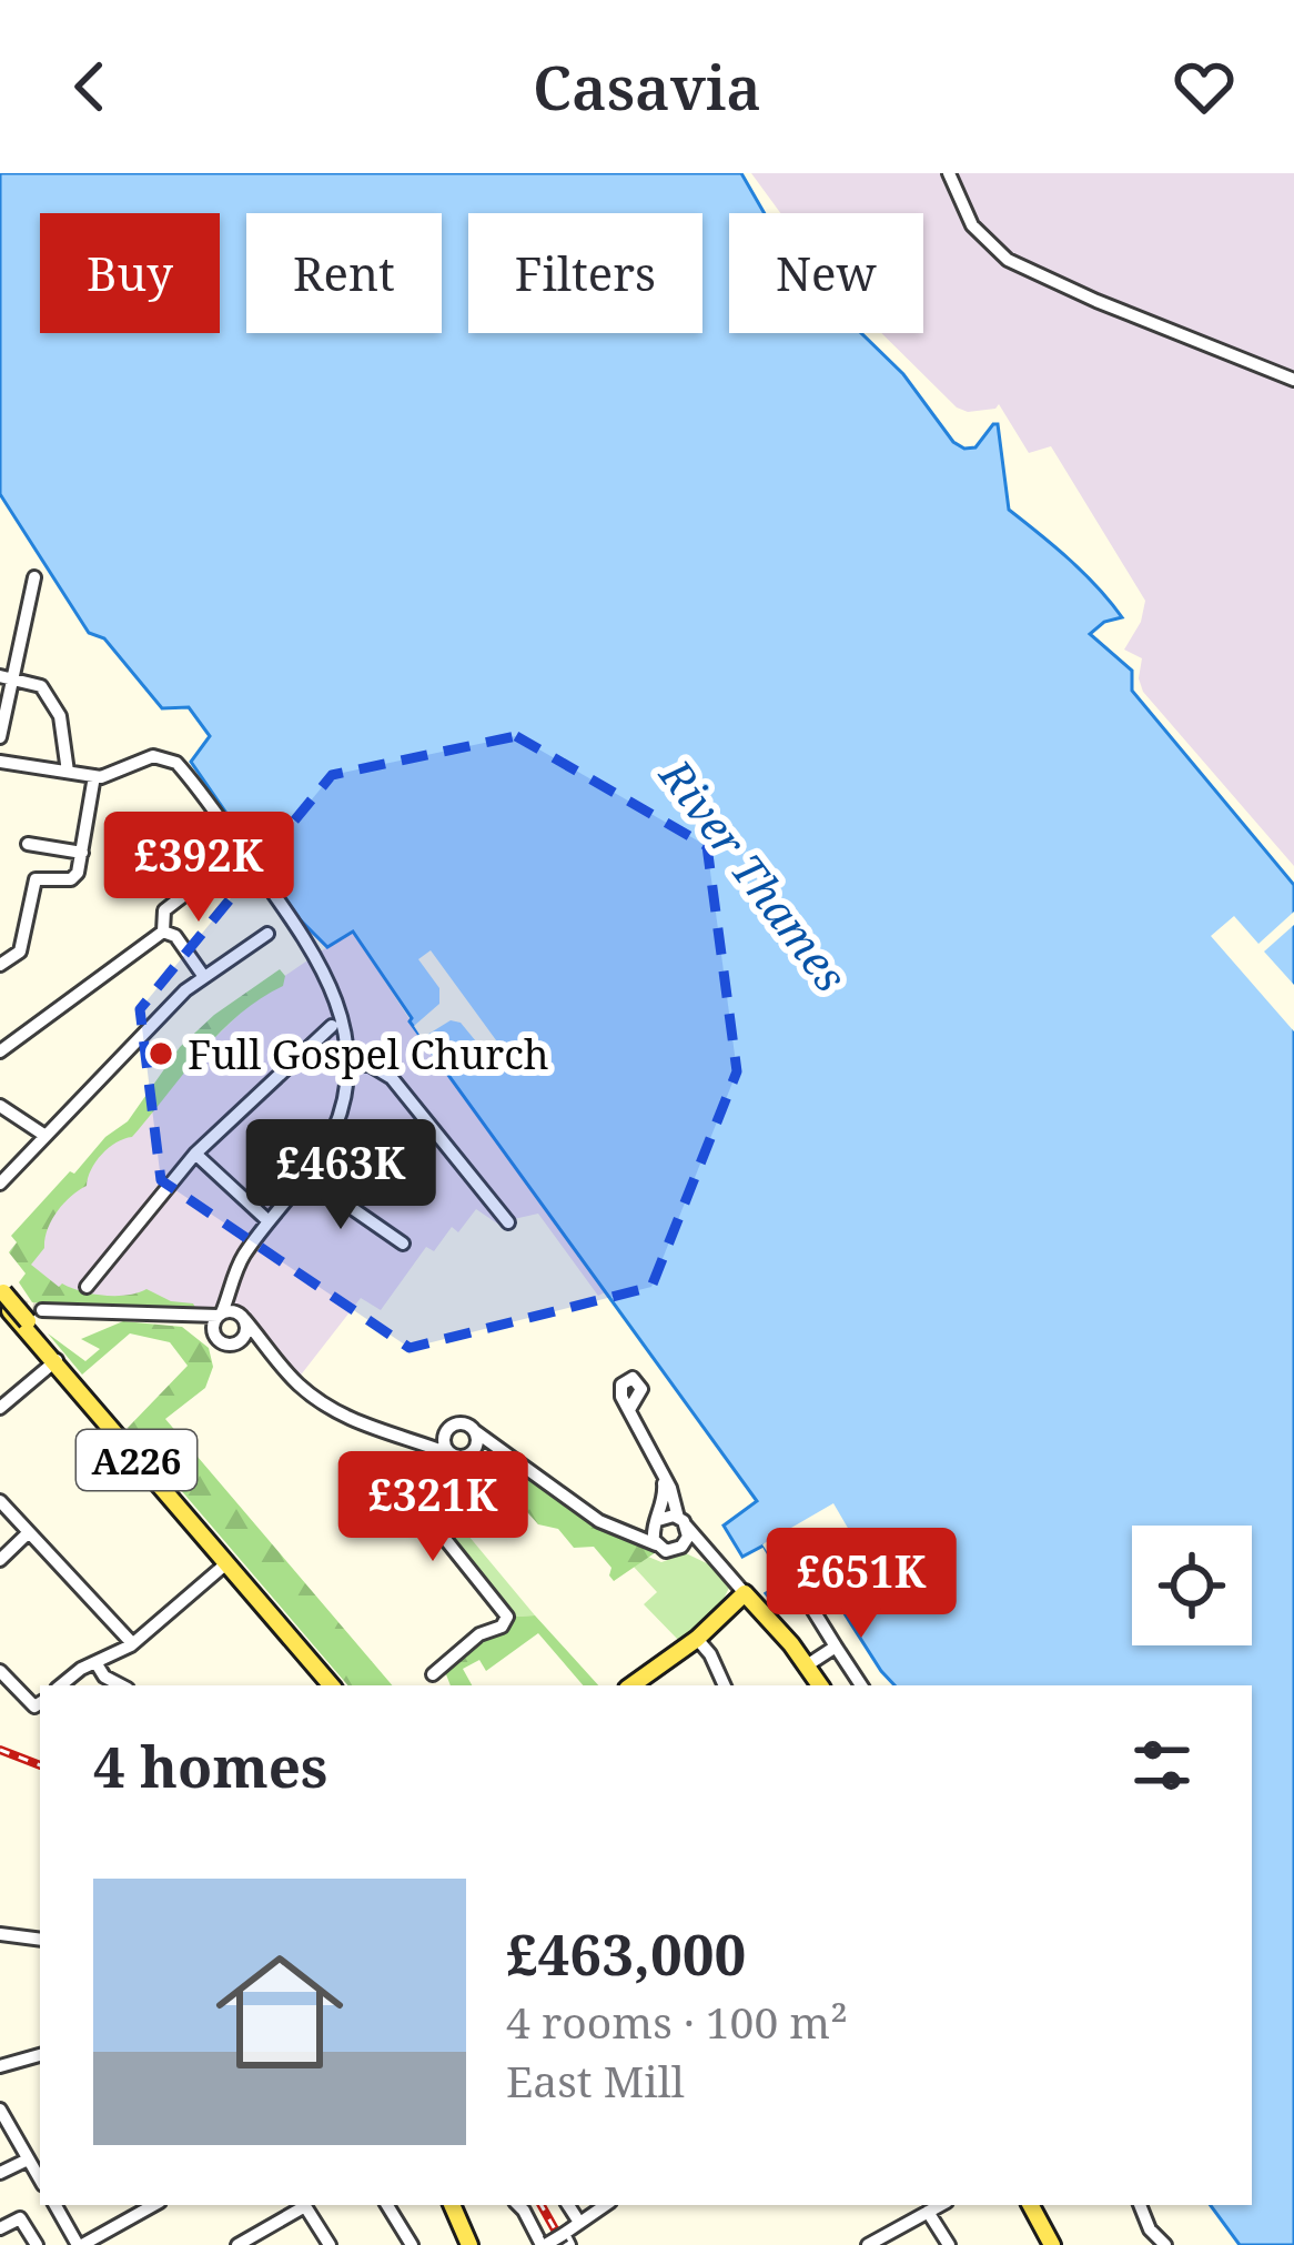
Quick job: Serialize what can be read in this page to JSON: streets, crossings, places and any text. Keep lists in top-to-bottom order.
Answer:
{
  "streets": {
    "main road": ["A226"]
  },
  "water": ["River Thames"],
  "places": ["Full Gospel Church"],
  "page": {
    "header": "Casavia",
    "chip": [
      "Buy",
      "Rent",
      "Filters",
      "New"
    ],
    "price": [
      "£392K",
      "£463K",
      "£321K",
      "£651K"
    ],
    "heading": "4 homes",
    "list": [
      {
        "name": "£463,000",
        "note": "4 rooms · 100 m² · East Mill"
      }
    ]
  }
}
